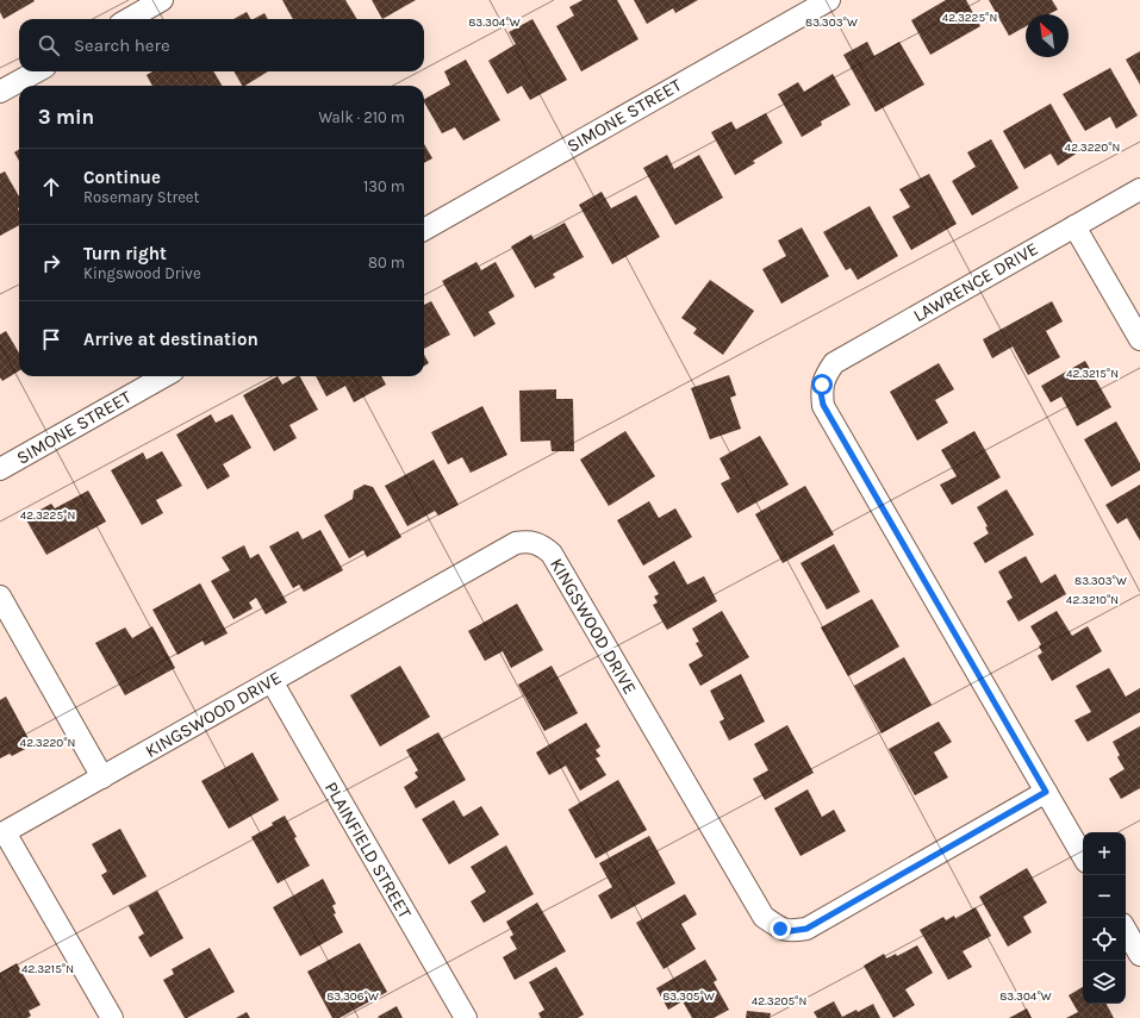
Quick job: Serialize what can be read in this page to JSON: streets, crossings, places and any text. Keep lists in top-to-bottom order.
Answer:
{
  "streets": {
    "street": [
      "SIMONE STREET",
      "LAWRENCE DRIVE",
      "KINGSWOOD DRIVE",
      "PLAINFIELD STREET"
    ]
  },
  "crossings": [
    ["LAWRENCE DRIVE", "KINGSWOOD DRIVE"],
    ["KINGSWOOD DRIVE", "PLAINFIELD STREET"]
  ],
  "north": "top left",
  "page": {
    "search": "Search here",
    "heading": ["3 min", "Walk · 210 m"],
    "list": [
      ["Continue", "Rosemary Street", "130 m"],
      ["Turn right", "Kingswood Drive", "80 m"],
      "Arrive at destination"
    ],
    "map_buttons": ["+", "−"]
  },
  "coordinates": [
    "42.3225°N",
    "83.304°W",
    "83.303°W",
    "42.3220°N",
    "42.3215°N",
    "42.3210°N",
    "83.306°W",
    "83.305°W",
    "42.3205°N"
  ]
}
